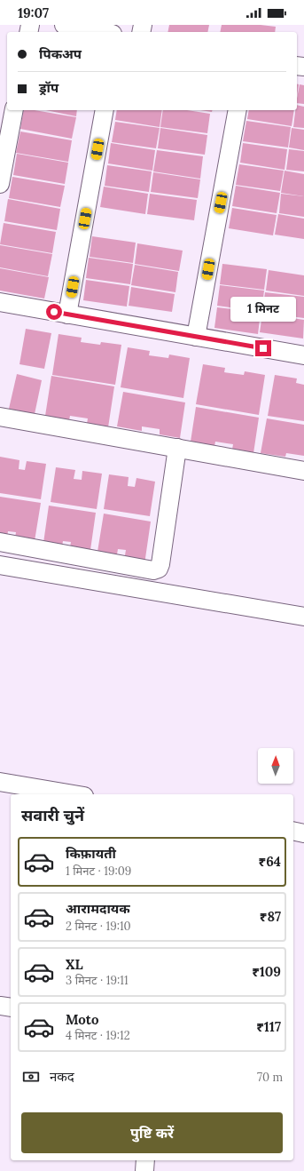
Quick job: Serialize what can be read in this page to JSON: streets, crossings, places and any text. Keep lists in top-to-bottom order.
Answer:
{
  "north": "top",
  "page": {
    "status": "19:07",
    "banner": ["पिकअप", "ड्रॉप"],
    "bubble": "1 मिनट",
    "heading": "सवारी चुनें",
    "list": [
      {
        "name": "किफ़ायती",
        "note": "1 मिनट · 19:09",
        "value": "₹64"
      },
      {
        "name": "आरामदायक",
        "note": "2 मिनट · 19:10",
        "value": "₹87"
      },
      {
        "name": "XL",
        "note": "3 मिनट · 19:11",
        "value": "₹109"
      },
      {
        "name": "Moto",
        "note": "4 मिनट · 19:12",
        "value": "₹117"
      }
    ],
    "pay": ["नकद", "70 m"],
    "buttons": "पुष्टि करें"
  }
}
